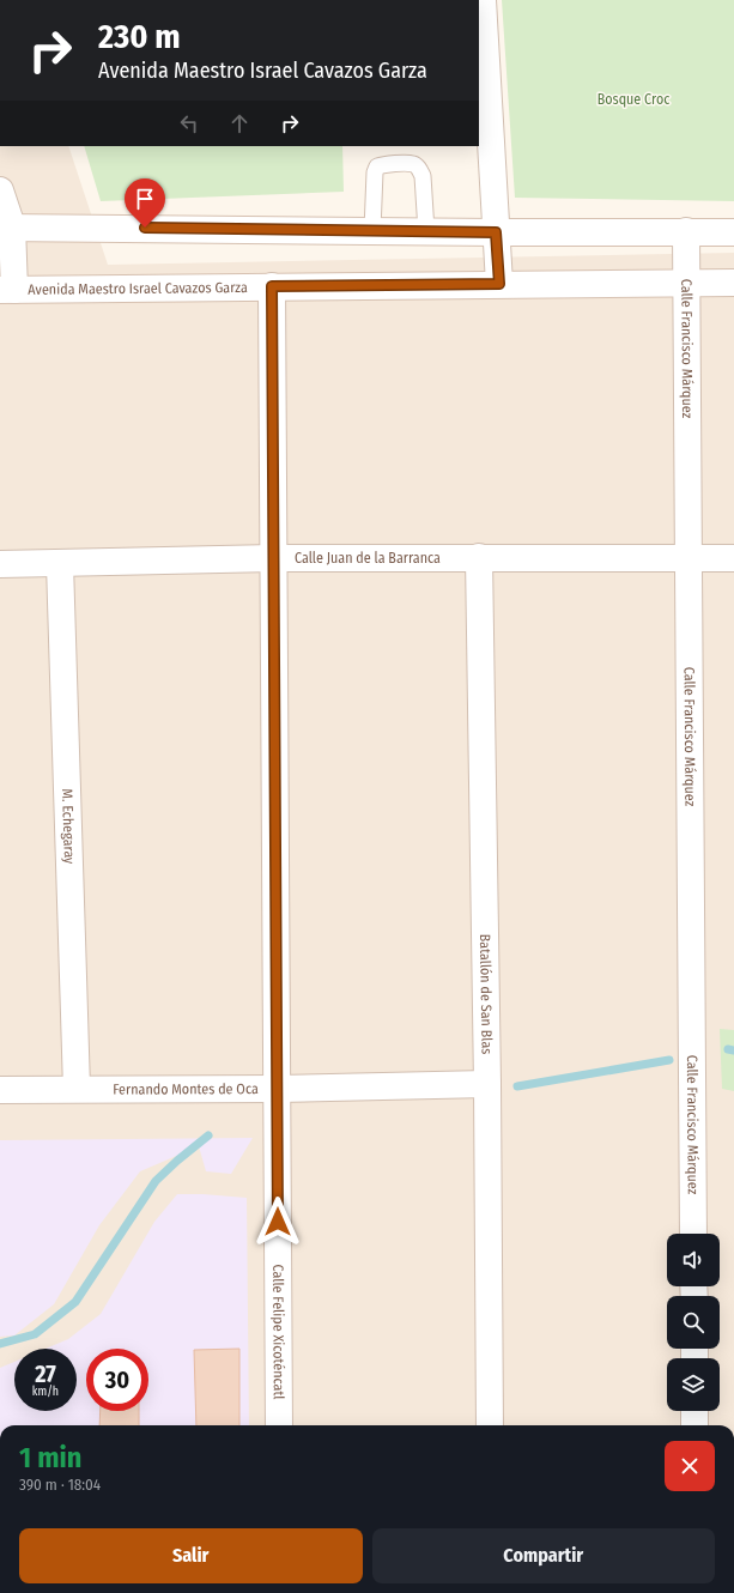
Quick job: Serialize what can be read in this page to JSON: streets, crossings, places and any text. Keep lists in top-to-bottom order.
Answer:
{
  "streets": {
    "street": [
      "Avenida Maestro Israel Cavazos Garza",
      "Calle Francisco Márquez",
      "Calle Juan de la Barranca",
      "M. Echegaray",
      "Batallón de San Blas",
      "Fernando Montes de Oca",
      "Calle Felipe Xicoténcatl"
    ]
  },
  "crossings": [
    ["Avenida Maestro Israel Cavazos Garza", "Calle Francisco Márquez"],
    ["Avenida Maestro Israel Cavazos Garza", "Calle Felipe Xicoténcatl"],
    ["Calle Francisco Márquez", "Calle Juan de la Barranca"],
    ["Calle Juan de la Barranca", "M. Echegaray"],
    ["Calle Juan de la Barranca", "Batallón de San Blas"],
    ["Calle Juan de la Barranca", "Calle Felipe Xicoténcatl"],
    ["M. Echegaray", "Fernando Montes de Oca"],
    ["Batallón de San Blas", "Fernando Montes de Oca"],
    ["Fernando Montes de Oca", "Calle Felipe Xicoténcatl"]
  ],
  "parks": ["Bosque Croc"],
  "page": {
    "turn": ["230 m", "Avenida Maestro Israel Cavazos Garza"],
    "speed": "27 km/h",
    "limit": "30",
    "heading": ["1 min", "390 m · 18:04"],
    "buttons": ["Salir", "Compartir"]
  }
}
